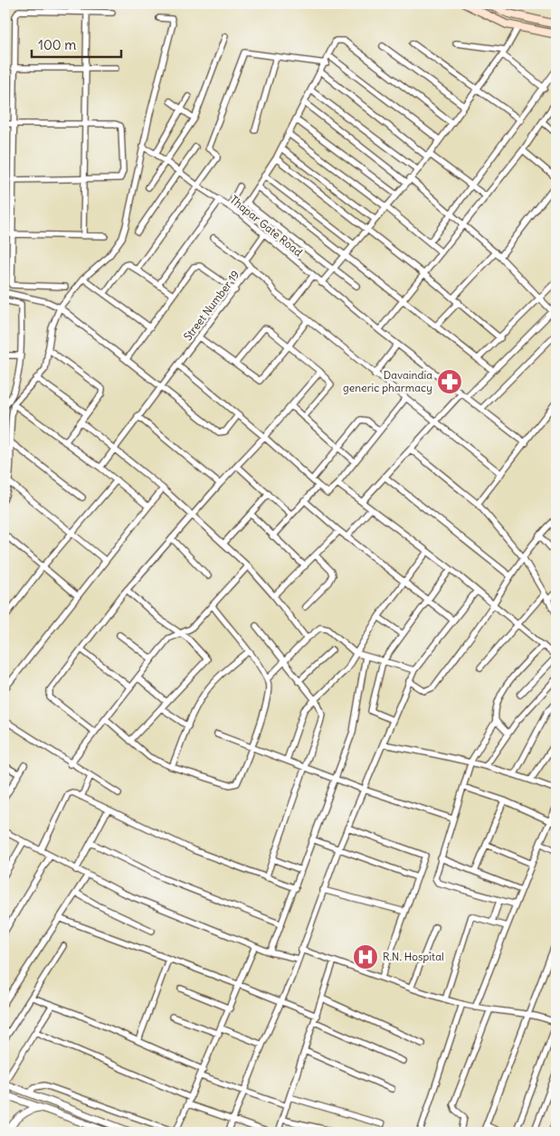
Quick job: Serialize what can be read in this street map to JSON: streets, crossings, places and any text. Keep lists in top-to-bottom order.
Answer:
{
  "streets": {
    "street": ["Thapar Gate Road", "Street Number 19"]
  },
  "crossings": [
    ["Thapar Gate Road", "Street Number 19"]
  ],
  "places": {
    "pharmacy": ["Davaindia generic pharmacy"],
    "hospital": ["R.N. Hospital"]
  },
  "scale_bar": "100 m"
}
